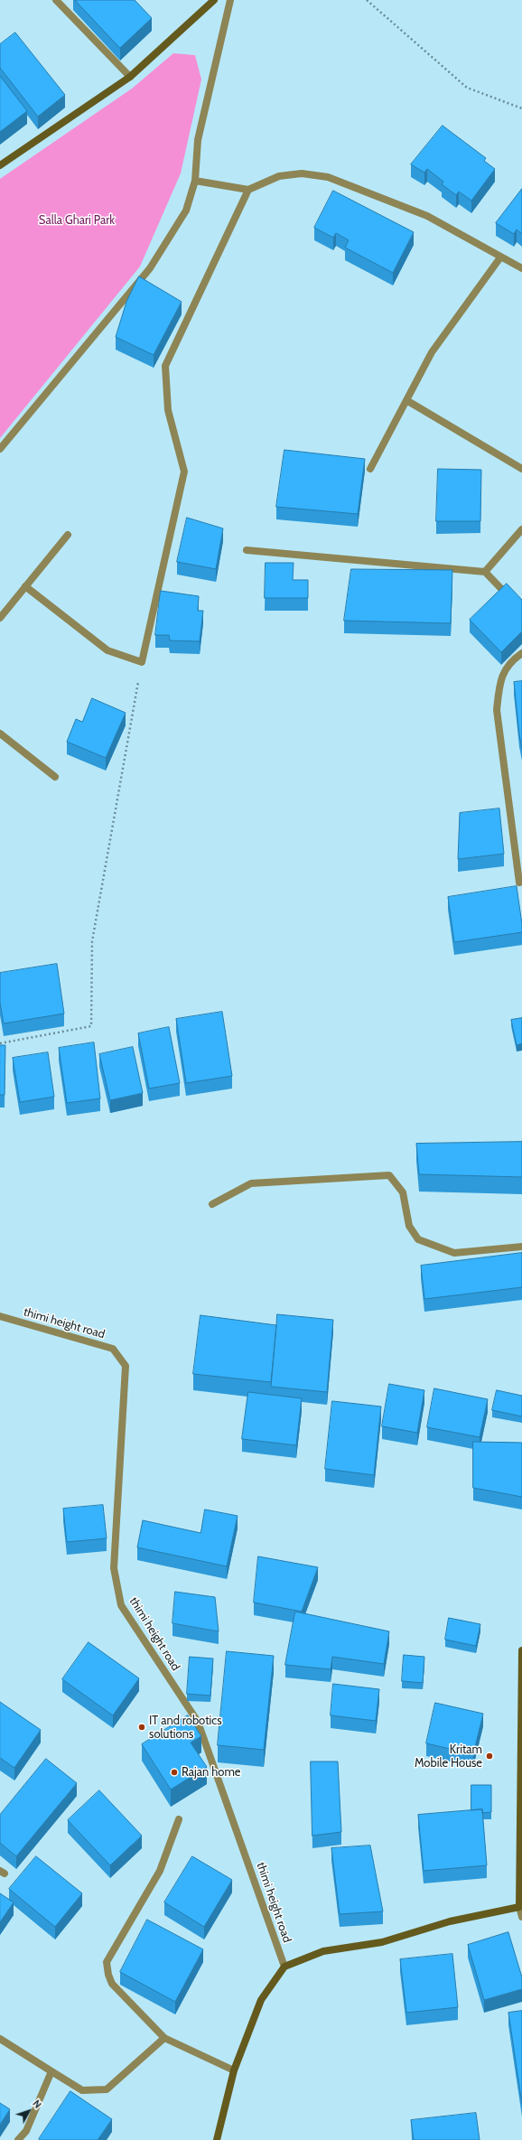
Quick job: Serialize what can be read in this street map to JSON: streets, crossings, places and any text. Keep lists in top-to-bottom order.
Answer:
{
  "streets": {
    "street": ["thimi height road"]
  },
  "parks": ["Salla Ghari Park"],
  "places": ["IT and robotics solutions", "Kritam Mobile House", "Rajan home"],
  "north": "top right"
}
